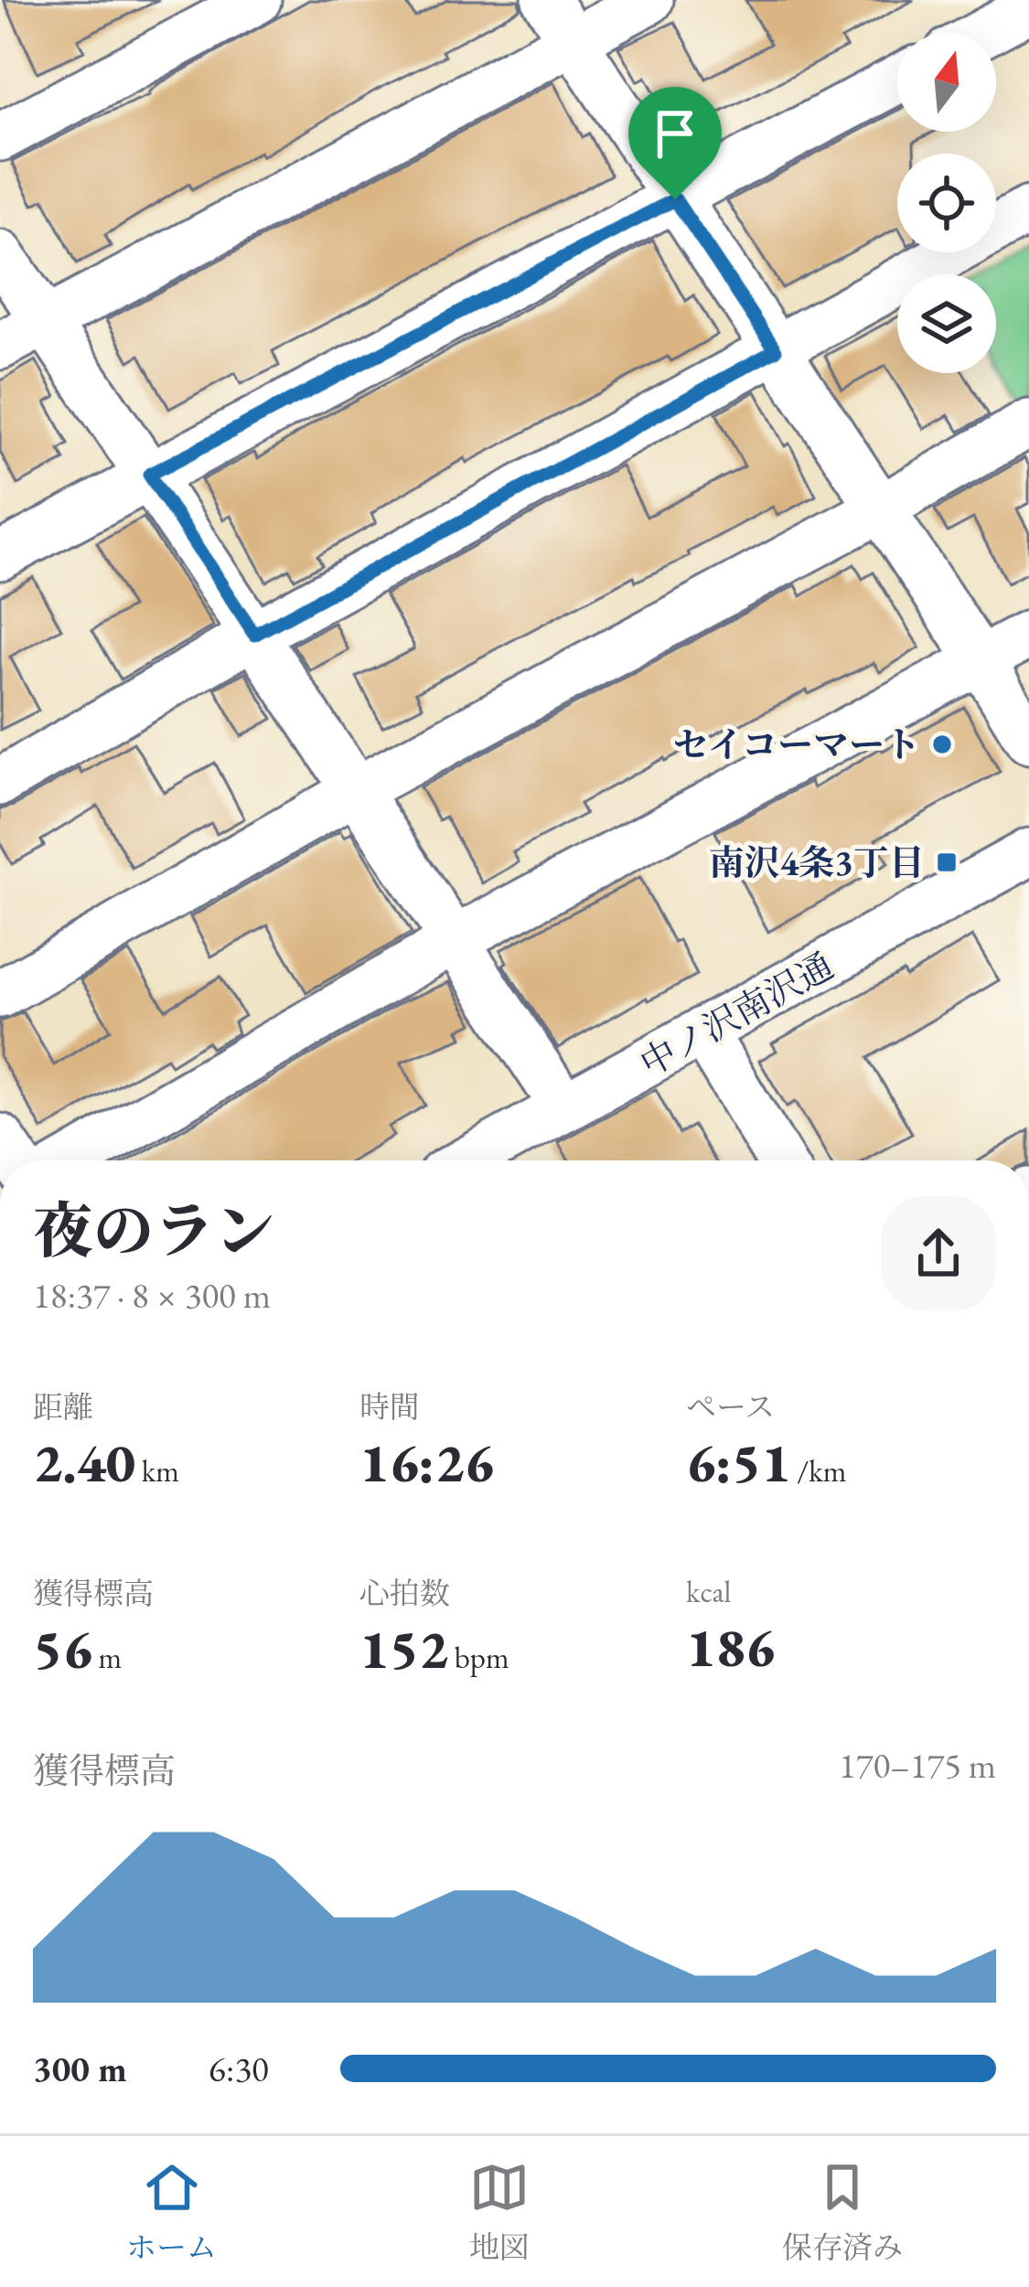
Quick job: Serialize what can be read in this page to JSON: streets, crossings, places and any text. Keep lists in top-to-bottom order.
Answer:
{
  "streets": {
    "street": ["中ノ沢南沢通"]
  },
  "places": {
    "other": ["セイコーマート"],
    "transit": ["南沢4条3丁目"]
  },
  "north": "top",
  "page": {
    "heading": ["夜のラン", "18:37 · 8 × 300 m"],
    "stats": [
      ["距離", "2.40 km"],
      ["時間", "16:26"],
      ["ペース", "6:51 /km"],
      ["獲得標高", "56 m"],
      ["心拍数", "152 bpm"],
      ["kcal", "186"]
    ],
    "chart": ["獲得標高", "170–175 m"],
    "list": [
      {
        "name": "300 m",
        "note": "6:30"
      }
    ],
    "tabs": ["ホーム", "地図", "保存済み"]
  }
}
